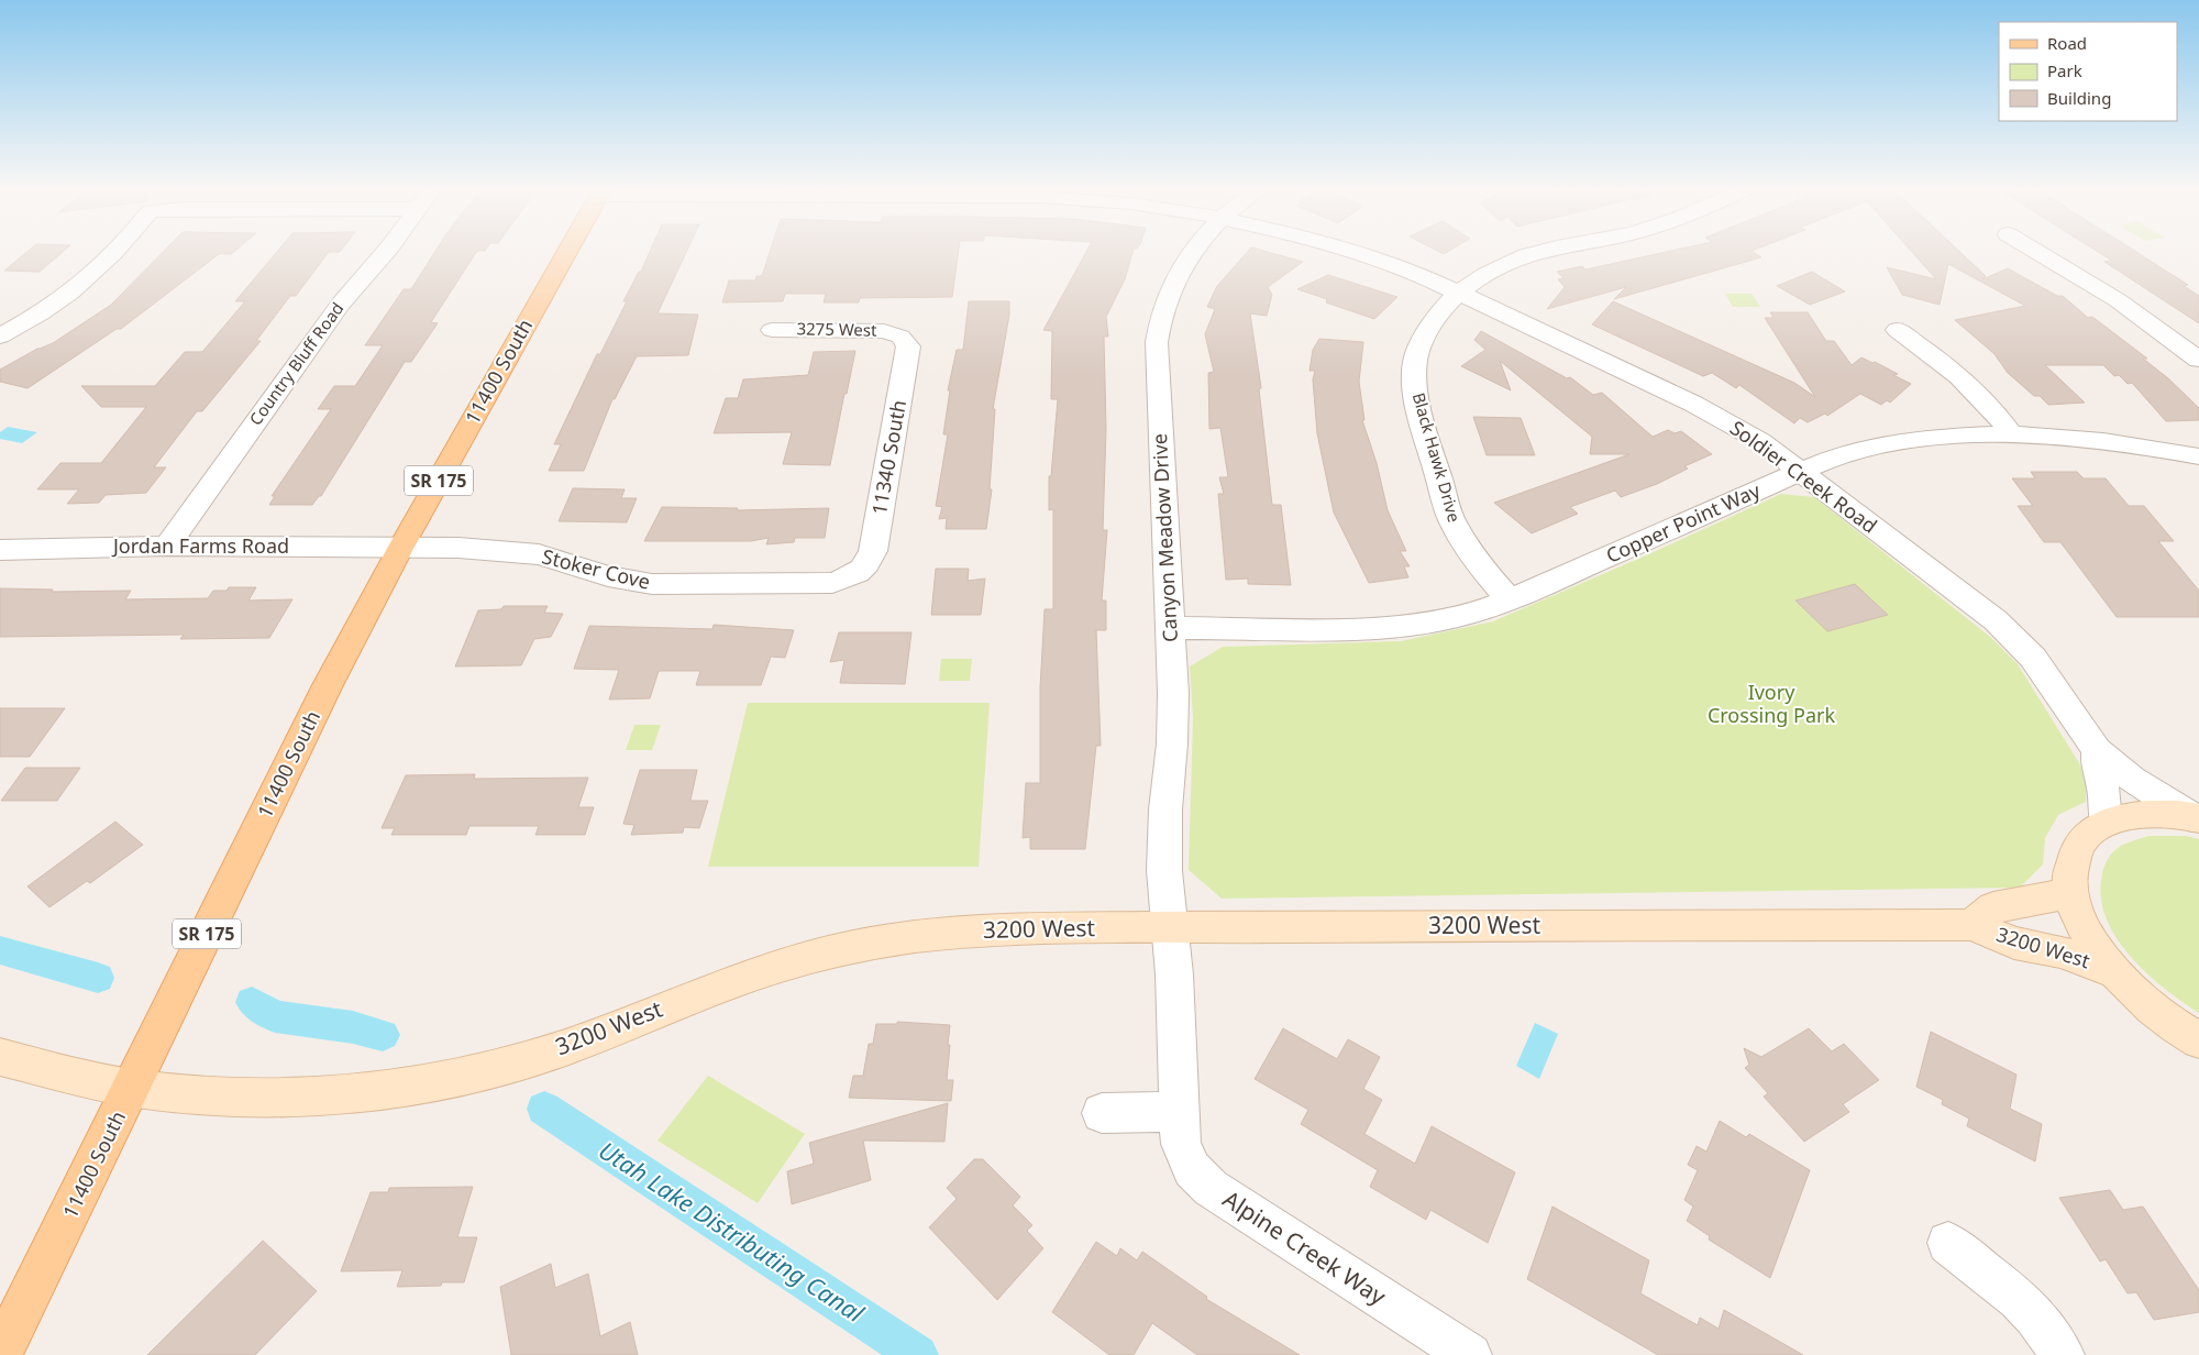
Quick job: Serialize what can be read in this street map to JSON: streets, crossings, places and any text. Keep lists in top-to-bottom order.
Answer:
{
  "streets": {
    "main road": ["11400 South", "SR 175"],
    "street": [
      "3275 West",
      "Country Bluff Road",
      "11340 South",
      "Black Hawk Drive",
      "Soldier Creek Road",
      "Copper Point Way",
      "Canyon Meadow Drive",
      "Jordan Farms Road",
      "Stoker Cove",
      "3200 West",
      "Alpine Creek Way"
    ]
  },
  "crossings": [
    ["3275 West", "11340 South"],
    ["Country Bluff Road", "Jordan Farms Road"],
    ["11400 South", "Jordan Farms Road"],
    ["11400 South", "Stoker Cove"],
    ["11400 South", "3200 West"],
    ["11340 South", "Stoker Cove"],
    ["Black Hawk Drive", "Soldier Creek Road"],
    ["Black Hawk Drive", "Copper Point Way"],
    ["Soldier Creek Road", "Copper Point Way"],
    ["Soldier Creek Road", "3200 West"],
    ["Copper Point Way", "Canyon Meadow Drive"],
    ["Canyon Meadow Drive", "3200 West"],
    ["Canyon Meadow Drive", "Alpine Creek Way"],
    ["Jordan Farms Road", "Stoker Cove"],
    ["3200 West", "Alpine Creek Way"]
  ],
  "water": ["Utah Lake Distributing Canal"],
  "parks": ["Ivory Crossing Park"],
  "legend": ["Road", "Park", "Building"]
}
